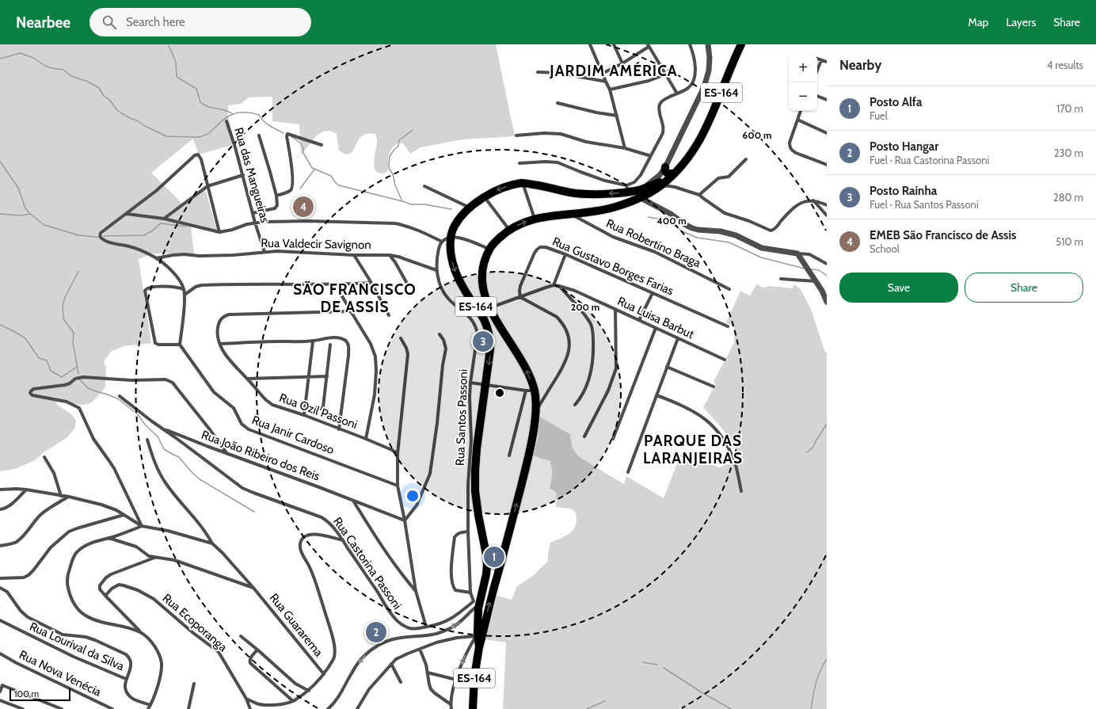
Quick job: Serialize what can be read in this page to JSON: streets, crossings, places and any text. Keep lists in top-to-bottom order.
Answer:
{
  "streets": {
    "highway": ["ES-164"],
    "street": [
      "Rua das Mangueiras",
      "Rua Robertino Braga",
      "Rua Valdecir Savignon",
      "Rua Gustavo Borges Farias",
      "Rua Luisa Barbut",
      "Rua Ozil Passoni",
      "Rua Santos Passoni",
      "Rua Janir Cardoso",
      "Rua João Ribeiro dos Reis",
      "Rua Castorina Passoni",
      "Rua Ecoporanga",
      "Rua Guararema",
      "Rua Lourival da Silva",
      "Rua Nova Venécia"
    ]
  },
  "crossings": [
    ["ES-164", "Rua Robertino Braga"],
    ["ES-164", "Rua Luisa Barbut"],
    ["ES-164", "Rua Santos Passoni"],
    ["ES-164", "Rua Castorina Passoni"],
    ["Rua das Mangueiras", "Rua Valdecir Savignon"],
    ["Rua Valdecir Savignon", "Rua Santos Passoni"],
    ["Rua Gustavo Borges Farias", "Rua Luisa Barbut"],
    ["Rua Santos Passoni", "Rua Castorina Passoni"],
    ["Rua João Ribeiro dos Reis", "Rua Castorina Passoni"]
  ],
  "districts": ["JARDIM AMÉRICA", "SÃO FRANCISCO DE ASSIS", "PARQUE DAS LARANJEIRAS"],
  "scale_bar": "100 m",
  "page": {
    "header": "Nearbee",
    "search": "Search here",
    "nav": ["Map", "Layers", "Share"],
    "heading": ["Nearby", "4 results"],
    "map_buttons": ["+", "−"],
    "list": [
      {
        "mark": "1",
        "name": "Posto Alfa",
        "note": "Fuel",
        "value": "170 m"
      },
      {
        "mark": "2",
        "name": "Posto Hangar",
        "note": "Fuel · Rua Castorina Passoni",
        "value": "230 m"
      },
      {
        "mark": "3",
        "name": "Posto Rainha",
        "note": "Fuel · Rua Santos Passoni",
        "value": "280 m"
      },
      {
        "mark": "4",
        "name": "EMEB São Francisco de Assis",
        "note": "School",
        "value": "510 m"
      }
    ],
    "pins": [
      "4",
      "3",
      "1",
      "2"
    ],
    "buttons": ["Save", "Share"],
    "scale": "100 m"
  },
  "rings": ["600 m", "400 m", "200 m"]
}
